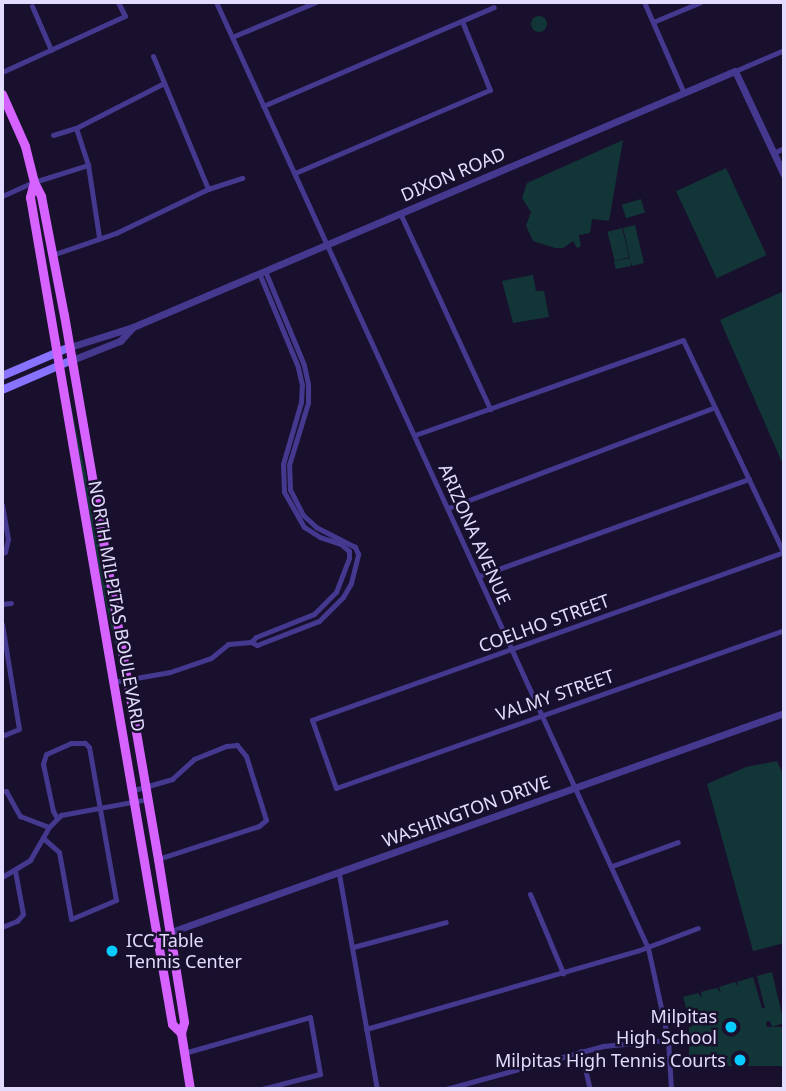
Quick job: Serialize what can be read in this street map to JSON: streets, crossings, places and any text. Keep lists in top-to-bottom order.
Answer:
{
  "streets": {
    "main road": ["DIXON ROAD", "NORTH MILPITAS BOULEVARD"],
    "street": [
      "ARIZONA AVENUE",
      "COELHO STREET",
      "VALMY STREET",
      "WASHINGTON DRIVE"
    ]
  },
  "crossings": [
    ["DIXON ROAD", "ARIZONA AVENUE"],
    ["DIXON ROAD", "NORTH MILPITAS BOULEVARD"],
    ["ARIZONA AVENUE", "COELHO STREET"],
    ["ARIZONA AVENUE", "VALMY STREET"],
    ["ARIZONA AVENUE", "WASHINGTON DRIVE"],
    ["NORTH MILPITAS BOULEVARD", "WASHINGTON DRIVE"],
    ["COELHO STREET", "VALMY STREET"]
  ],
  "places": ["ICC Table Tennis Center", "Milpitas High School", "Milpitas High Tennis Courts"]
}
